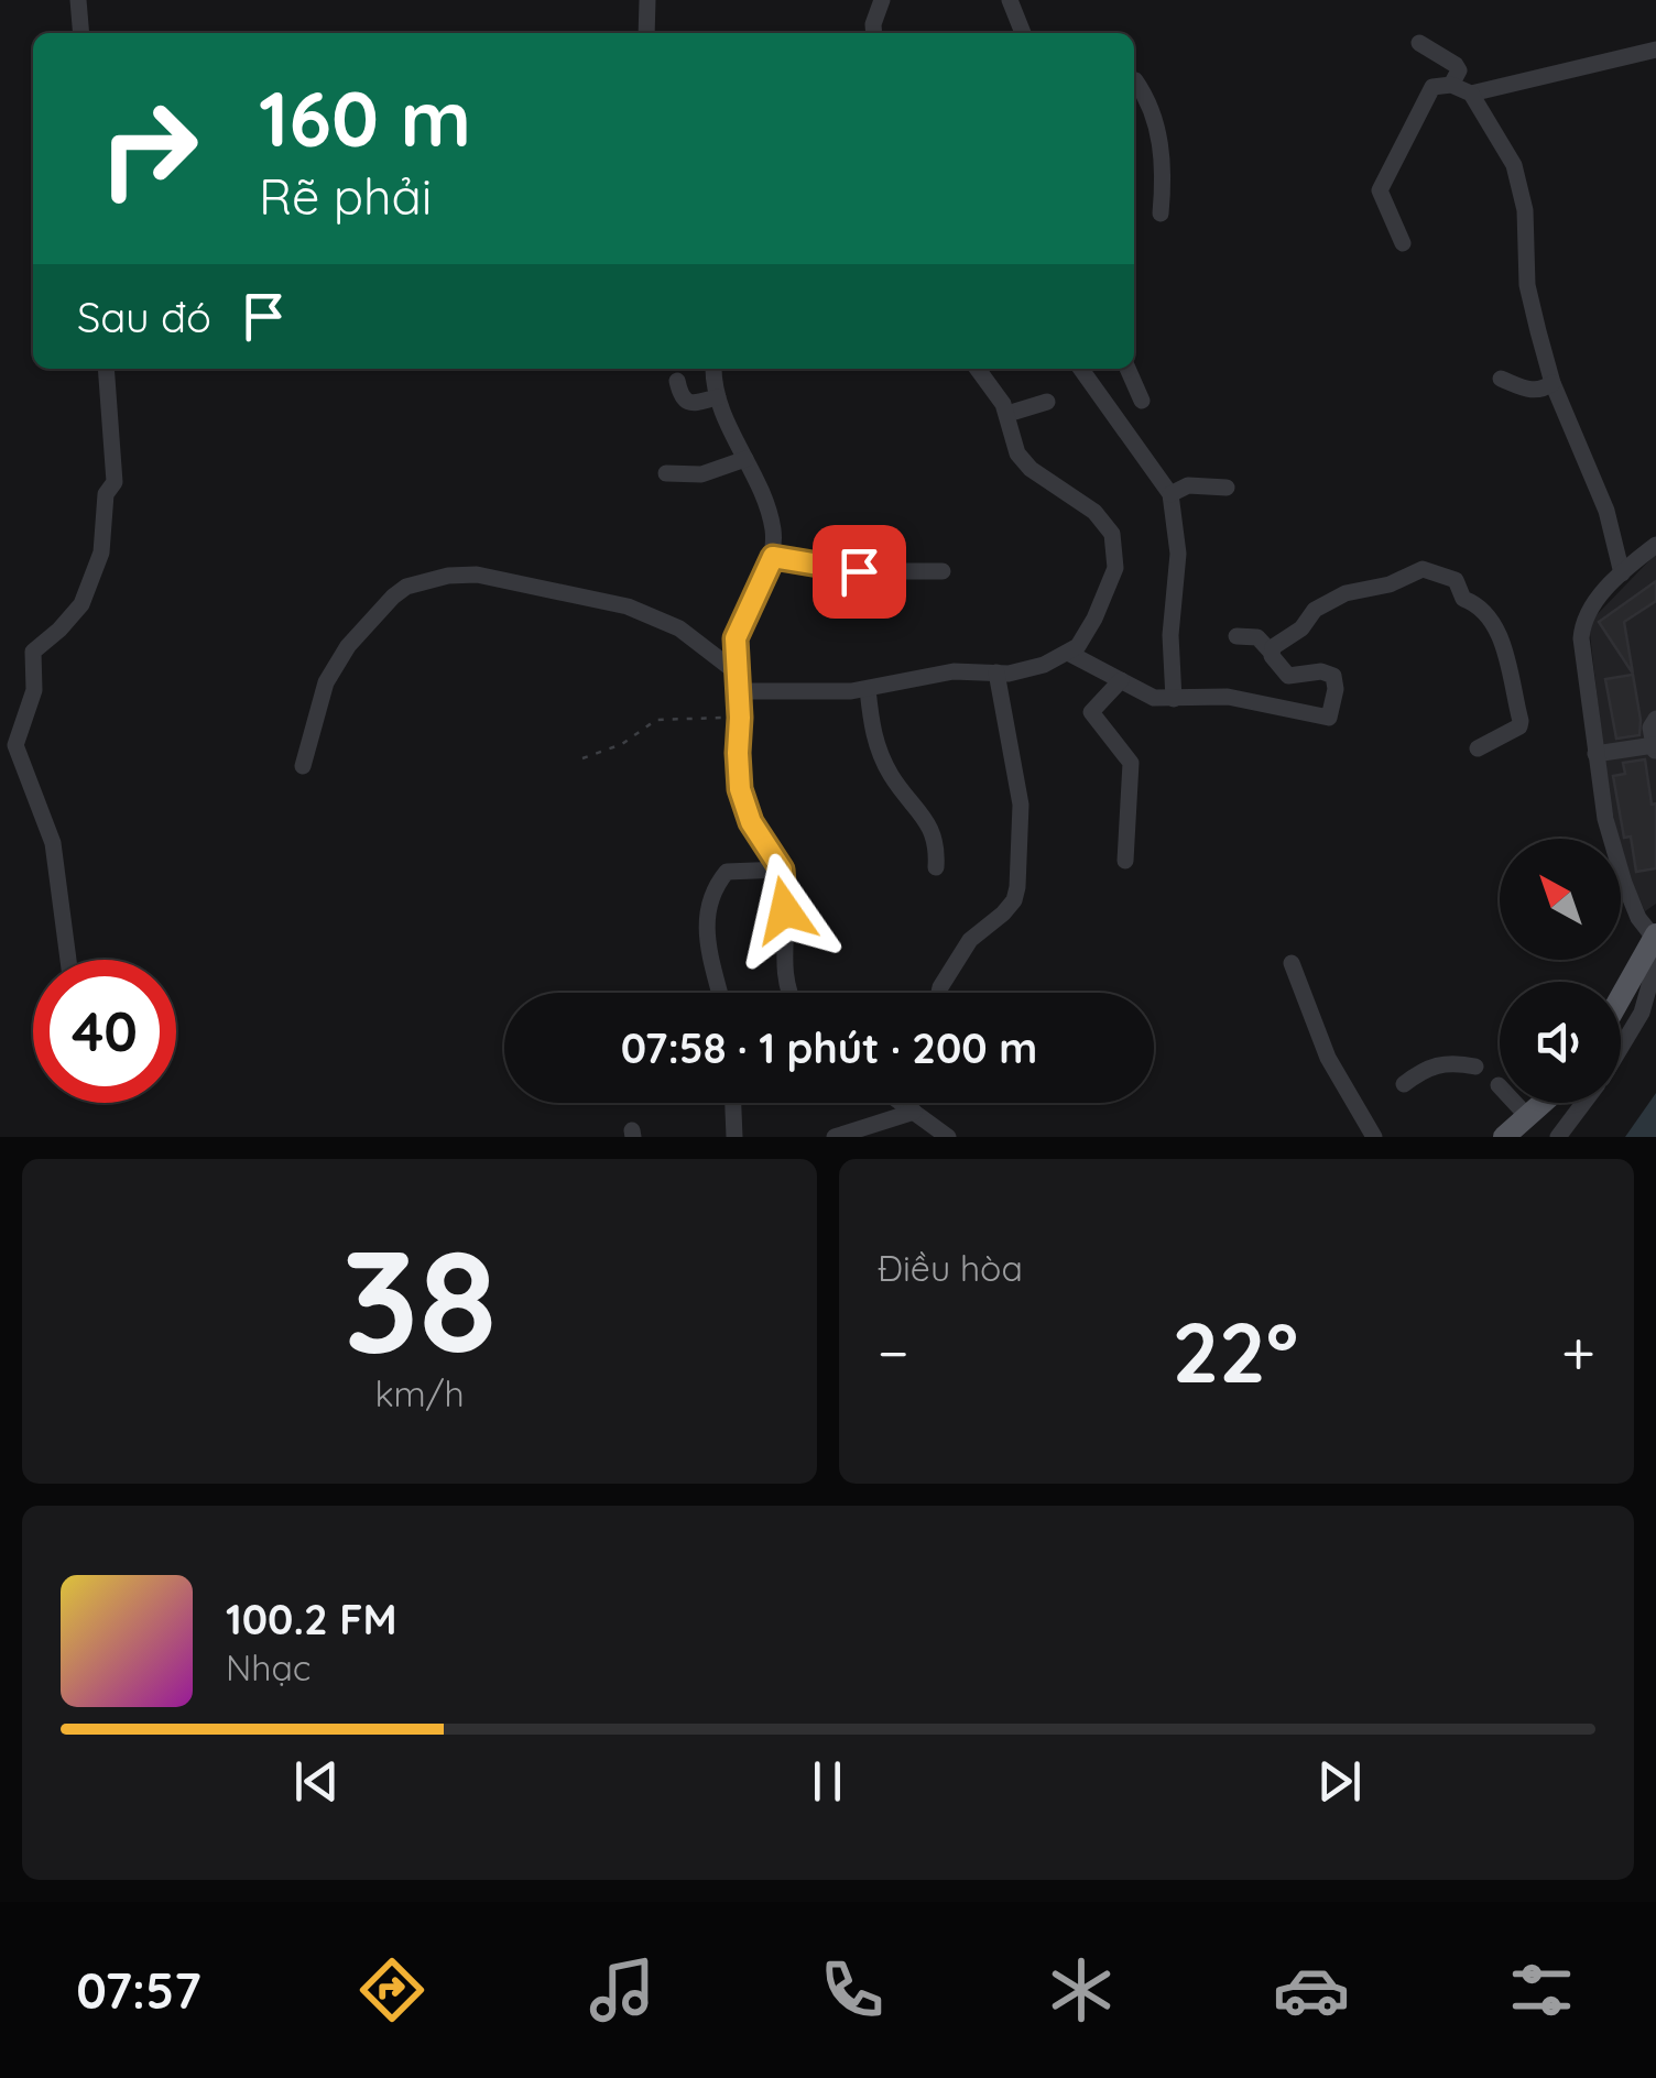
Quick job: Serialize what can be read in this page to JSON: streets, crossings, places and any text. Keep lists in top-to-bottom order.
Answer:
{
  "north": "top left",
  "page": {
    "turn": ["160 m", "Rẽ phải"],
    "then": "Sau đó",
    "limit": "40",
    "trip": "07:58 · 1 phút · 200 m",
    "tile": [
      ["38", "km/h"],
      "Điều hòa"
    ],
    "heat": ["−", "22°", "+"],
    "song": ["100.2 FM", "Nhạc"],
    "tabs": "07:57"
  }
}
